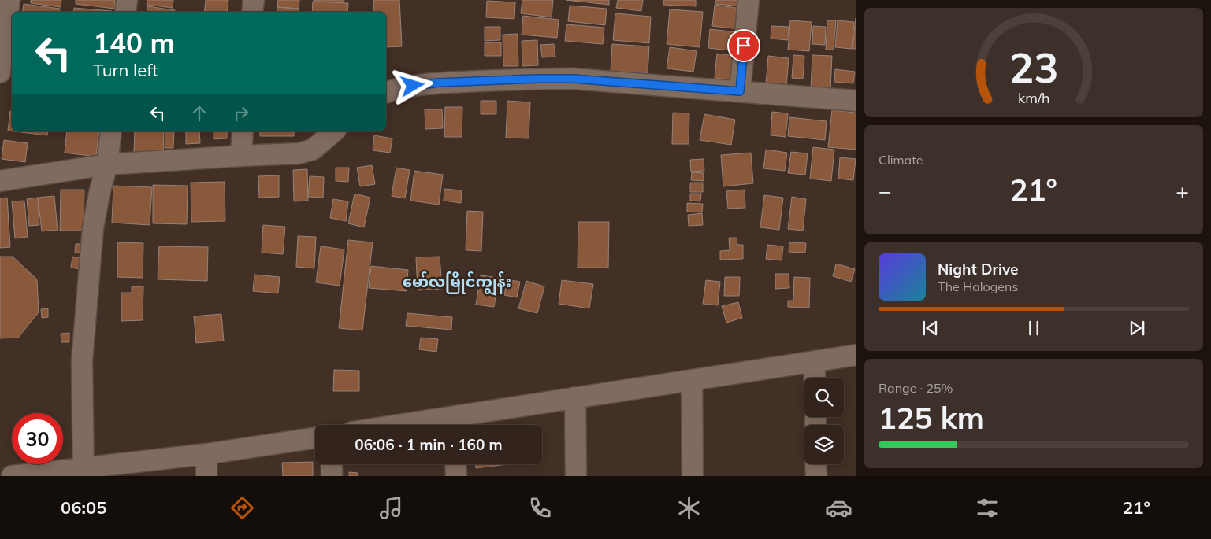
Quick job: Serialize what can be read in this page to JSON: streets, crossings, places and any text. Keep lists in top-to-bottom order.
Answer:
{
  "districts": ["မော်လမြိုင်ကျွန်း"],
  "page": {
    "turn": ["140 m", "Turn left"],
    "tile": [
      "Climate",
      ["Range · 25%", "125 km"]
    ],
    "heat": ["−", "21°", "+"],
    "song": ["Night Drive", "The Halogens"],
    "limit": "30",
    "trip": "06:06 · 1 min · 160 m",
    "tabs": ["06:05", "21°"],
    "gauge": ["23", "km/h"]
  }
}
